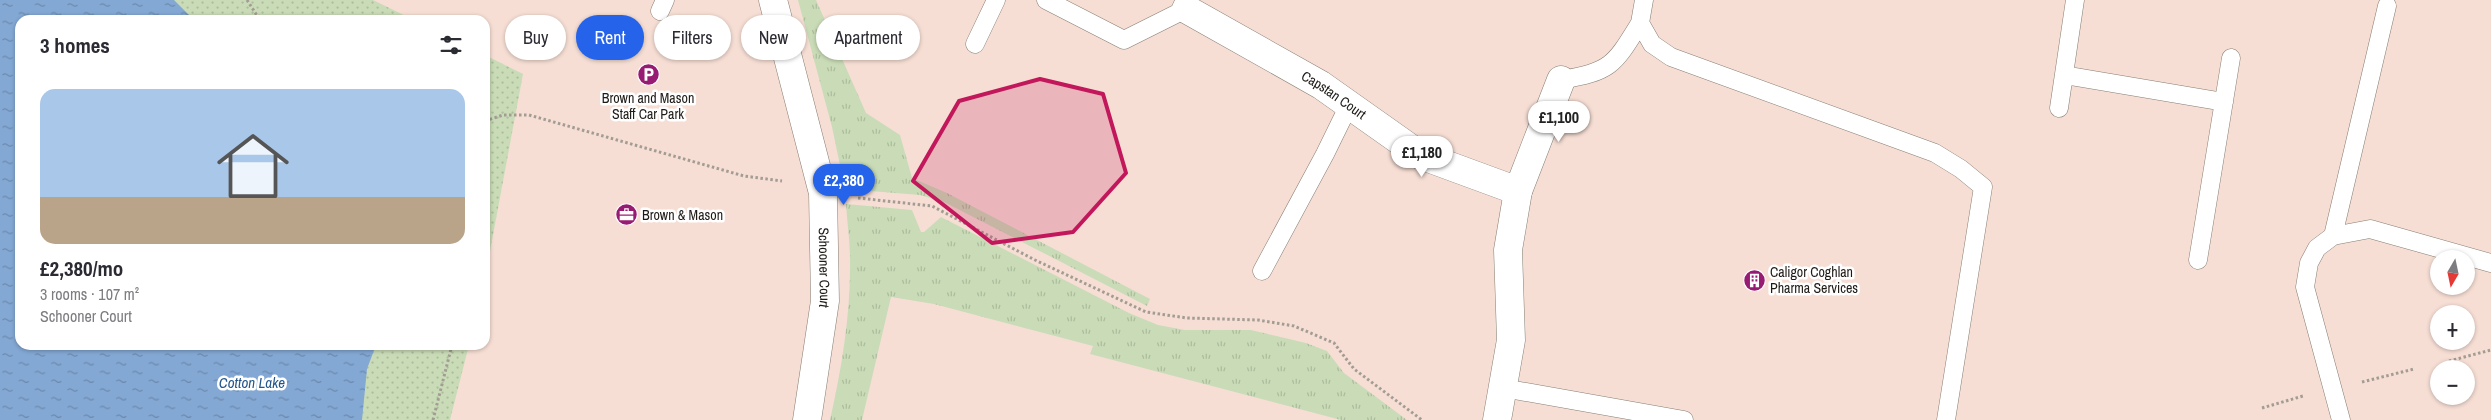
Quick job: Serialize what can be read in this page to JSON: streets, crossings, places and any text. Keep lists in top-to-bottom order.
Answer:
{
  "streets": {
    "street": ["Capstan Court", "Schooner Court"]
  },
  "water": ["Cotton Lake"],
  "places": {
    "parking": ["Brown and Mason Staff Car Park"],
    "office": ["Brown & Mason"],
    "building": ["Caligor Coghlan Pharma Services"]
  },
  "north": "bottom",
  "page": {
    "chip": [
      "Buy",
      "Rent",
      "Filters",
      "New",
      "Apartment"
    ],
    "heading": "3 homes",
    "list": [
      {
        "name": "£2,380/mo",
        "note": "3 rooms · 107 m² · Schooner Court"
      }
    ],
    "price": ["£1,100", "£1,180", "£2,380"],
    "map_buttons": ["+", "−"]
  }
}
